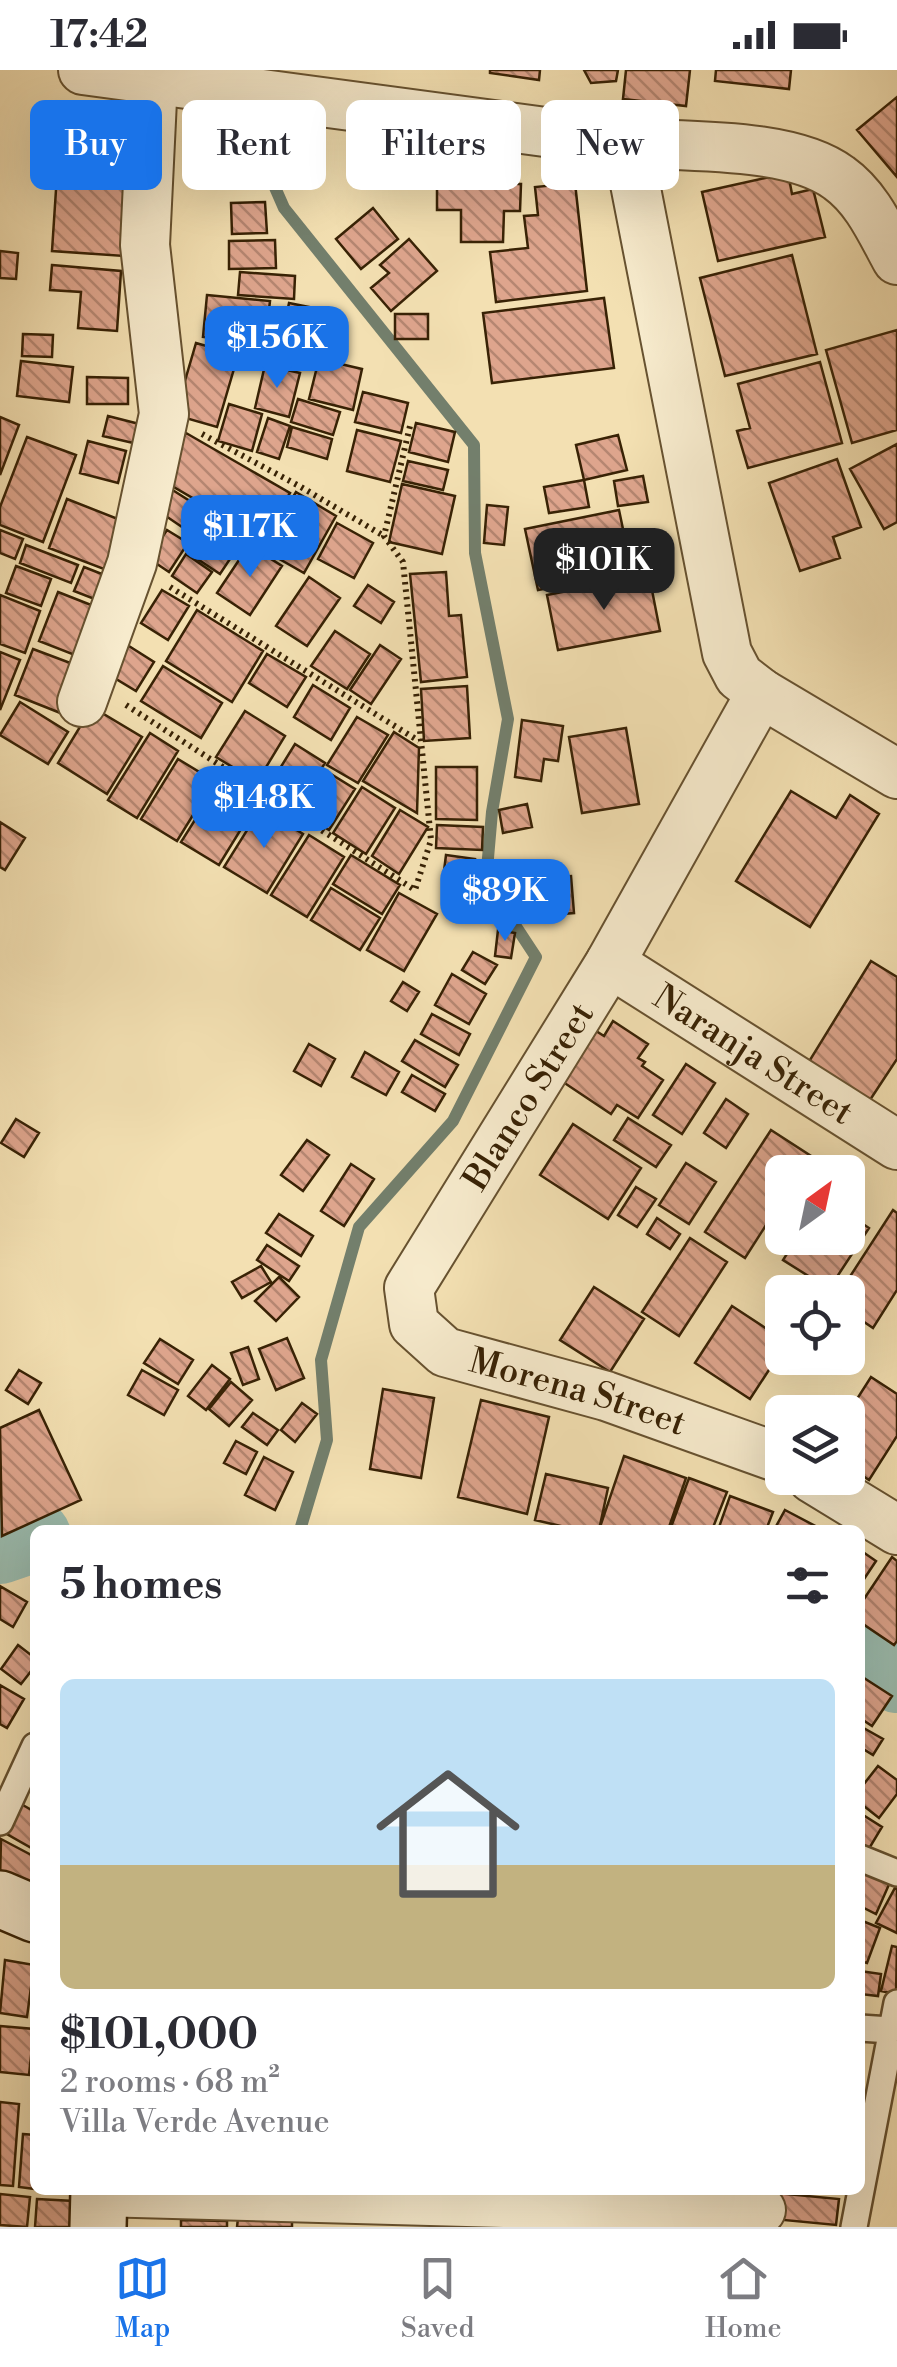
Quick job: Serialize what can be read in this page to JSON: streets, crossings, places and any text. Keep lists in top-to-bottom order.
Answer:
{
  "streets": {
    "street": ["Naranja Street", "Blanco Street", "Morena Street"]
  },
  "crossings": [
    ["Naranja Street", "Blanco Street"],
    ["Blanco Street", "Morena Street"]
  ],
  "north": "top right",
  "page": {
    "status": "17:42",
    "chip": [
      "Buy",
      "Rent",
      "Filters",
      "New"
    ],
    "price": [
      "$156K",
      "$117K",
      "$101K",
      "$148K",
      "$89K"
    ],
    "heading": "5 homes",
    "list": [
      {
        "name": "$101,000",
        "note": "2 rooms · 68 m² · Villa Verde Avenue"
      }
    ],
    "tabs": ["Map", "Saved", "Home"]
  }
}
